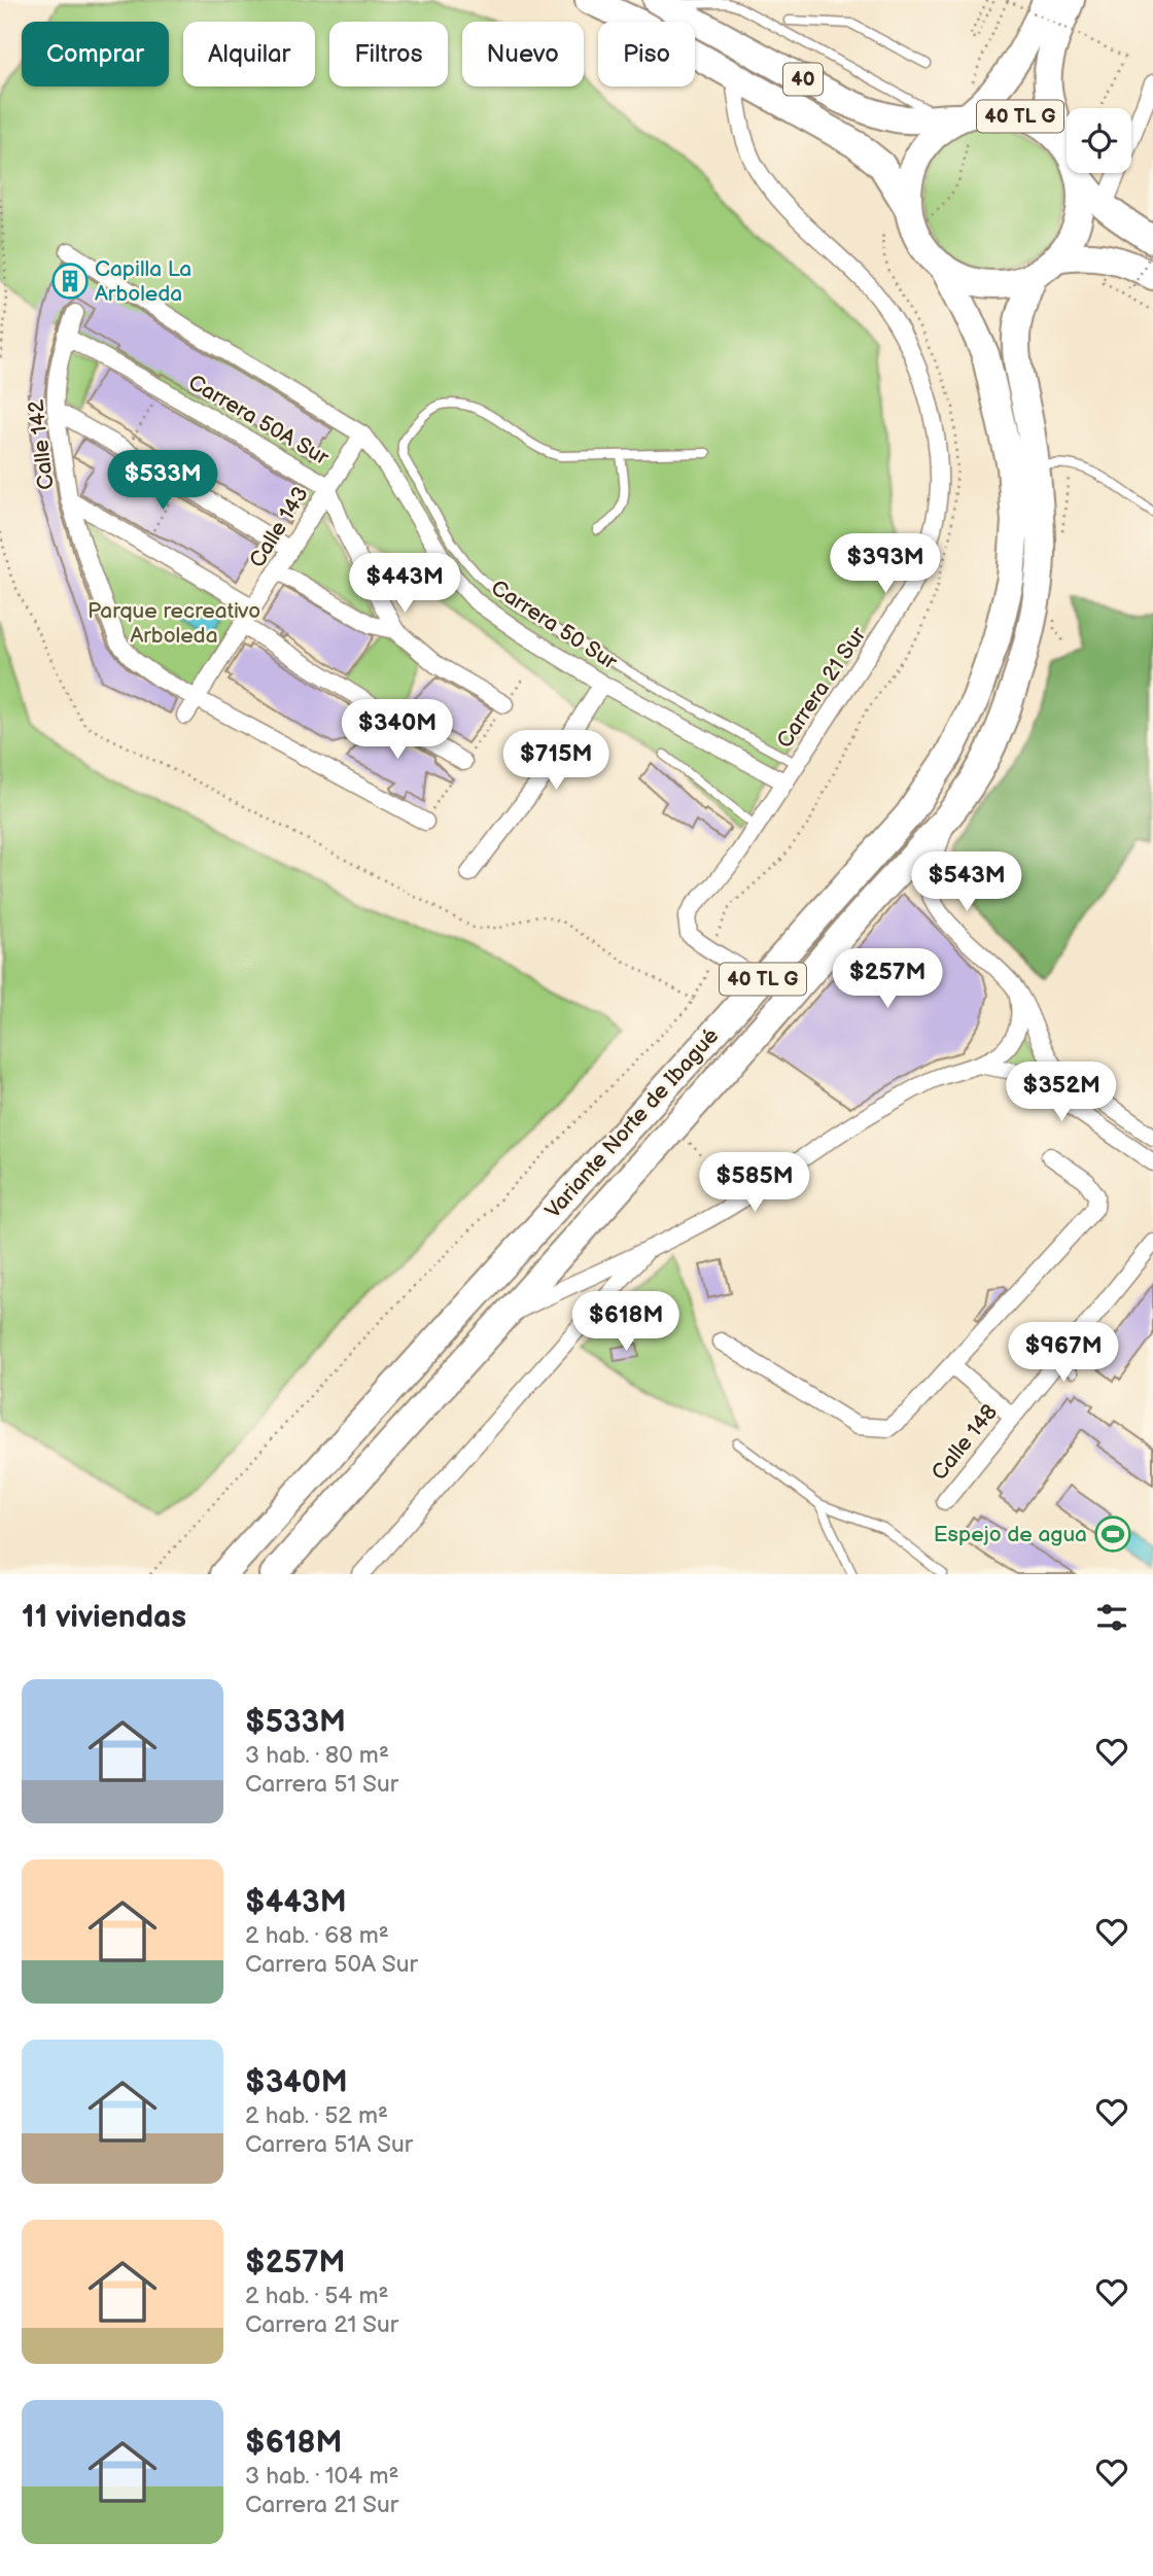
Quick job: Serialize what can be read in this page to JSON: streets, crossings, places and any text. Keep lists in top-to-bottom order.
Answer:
{
  "streets": {
    "main road": ["40", "40 TL G", "Variante Norte de Ibagué"],
    "street": [
      "Carrera 50A Sur",
      "Calle 142",
      "Calle 143",
      "Carrera 50 Sur",
      "Carrera 21 Sur",
      "Calle 148"
    ]
  },
  "crossings": [
    ["40", "40 TL G"],
    ["40", "Carrera 21 Sur"],
    ["40 TL G", "Variante Norte de Ibagué"],
    ["Carrera 50A Sur", "Calle 142"],
    ["Carrera 50A Sur", "Calle 143"],
    ["Calle 142", "Calle 143"],
    ["Calle 143", "Carrera 50 Sur"],
    ["Carrera 50 Sur", "Carrera 21 Sur"],
    ["Carrera 21 Sur", "Variante Norte de Ibagué"]
  ],
  "parks": ["Parque recreativo Arboleda"],
  "places": {
    "building": ["Capilla La Arboleda"],
    "sports": ["Espejo de agua"]
  },
  "page": {
    "chip": [
      "Comprar",
      "Alquilar",
      "Filtros",
      "Nuevo",
      "Piso"
    ],
    "price": [
      "$533M",
      "$393M",
      "$443M",
      "$340M",
      "$715M",
      "$543M",
      "$257M",
      "$352M",
      "$585M",
      "$618M",
      "$967M"
    ],
    "heading": "11 viviendas",
    "list": [
      {
        "name": "$533M",
        "note": "3 hab. · 80 m² · Carrera 51 Sur"
      },
      {
        "name": "$443M",
        "note": "2 hab. · 68 m² · Carrera 50A Sur"
      },
      {
        "name": "$340M",
        "note": "2 hab. · 52 m² · Carrera 51A Sur"
      },
      {
        "name": "$257M",
        "note": "2 hab. · 54 m² · Carrera 21 Sur"
      },
      {
        "name": "$618M",
        "note": "3 hab. · 104 m² · Carrera 21 Sur"
      }
    ]
  }
}
